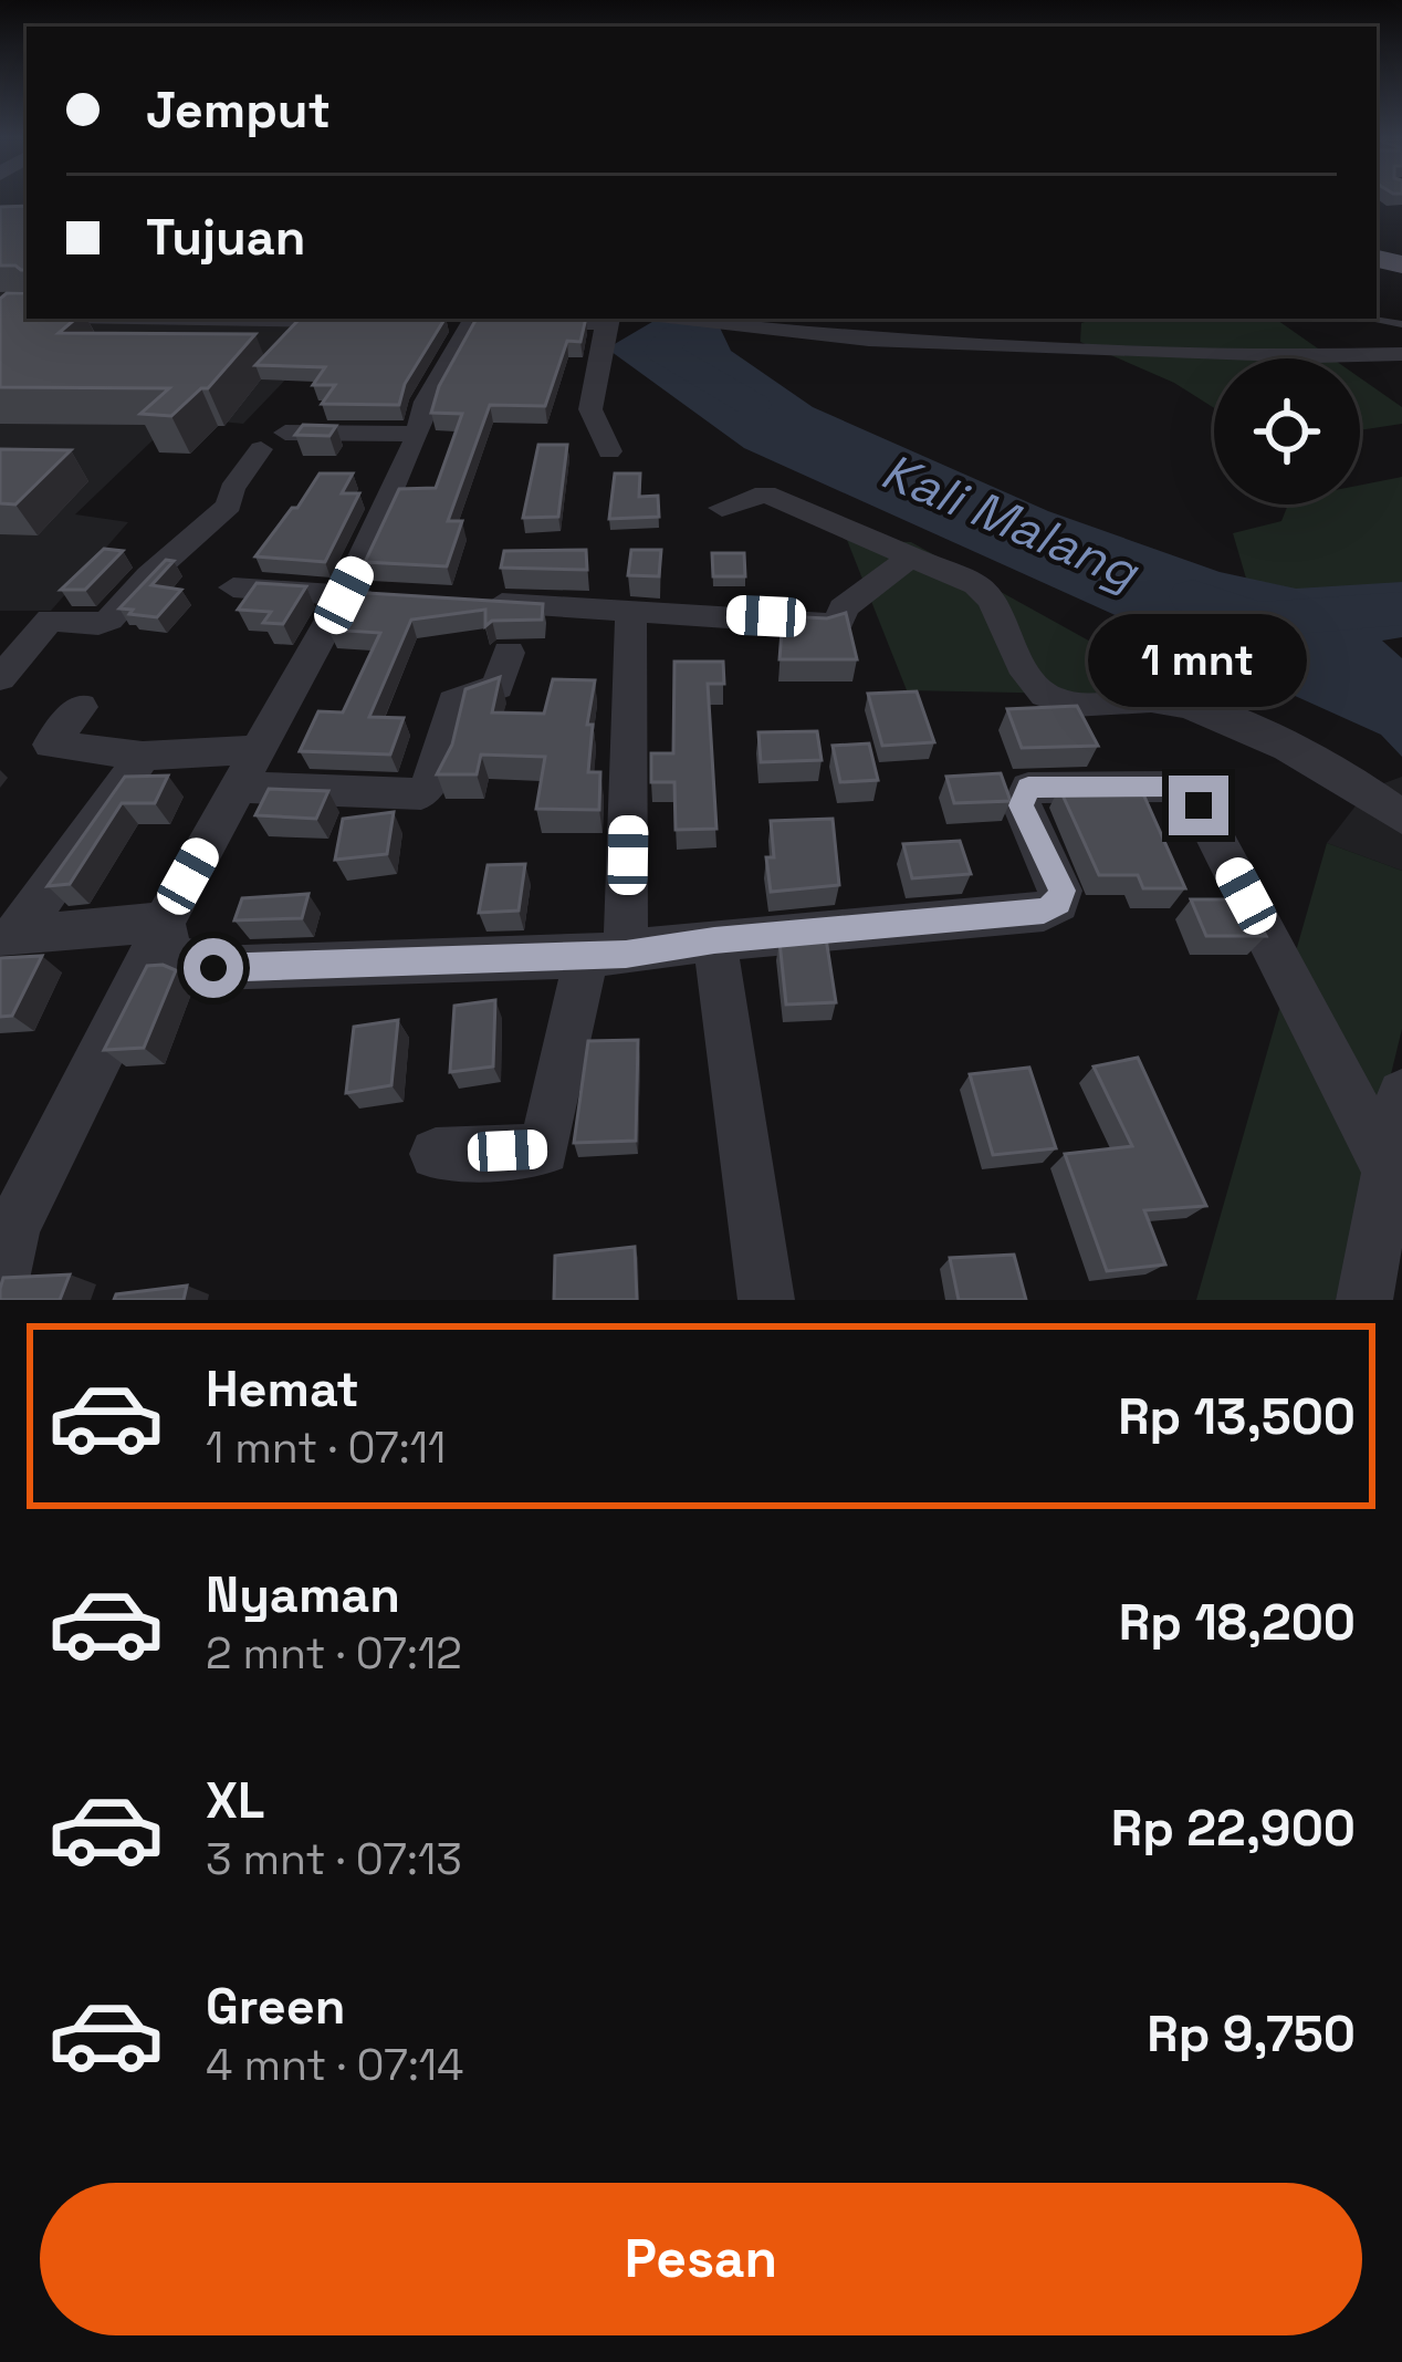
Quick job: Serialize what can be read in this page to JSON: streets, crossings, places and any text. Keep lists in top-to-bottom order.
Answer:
{
  "water": ["Kali Malang"],
  "page": {
    "banner": ["Jemput", "Tujuan"],
    "bubble": "1 mnt",
    "list": [
      {
        "name": "Hemat",
        "note": "1 mnt · 07:11",
        "value": "Rp 13,500"
      },
      {
        "name": "Nyaman",
        "note": "2 mnt · 07:12",
        "value": "Rp 18,200"
      },
      {
        "name": "XL",
        "note": "3 mnt · 07:13",
        "value": "Rp 22,900"
      },
      {
        "name": "Green",
        "note": "4 mnt · 07:14",
        "value": "Rp 9,750"
      }
    ],
    "buttons": "Pesan"
  }
}
